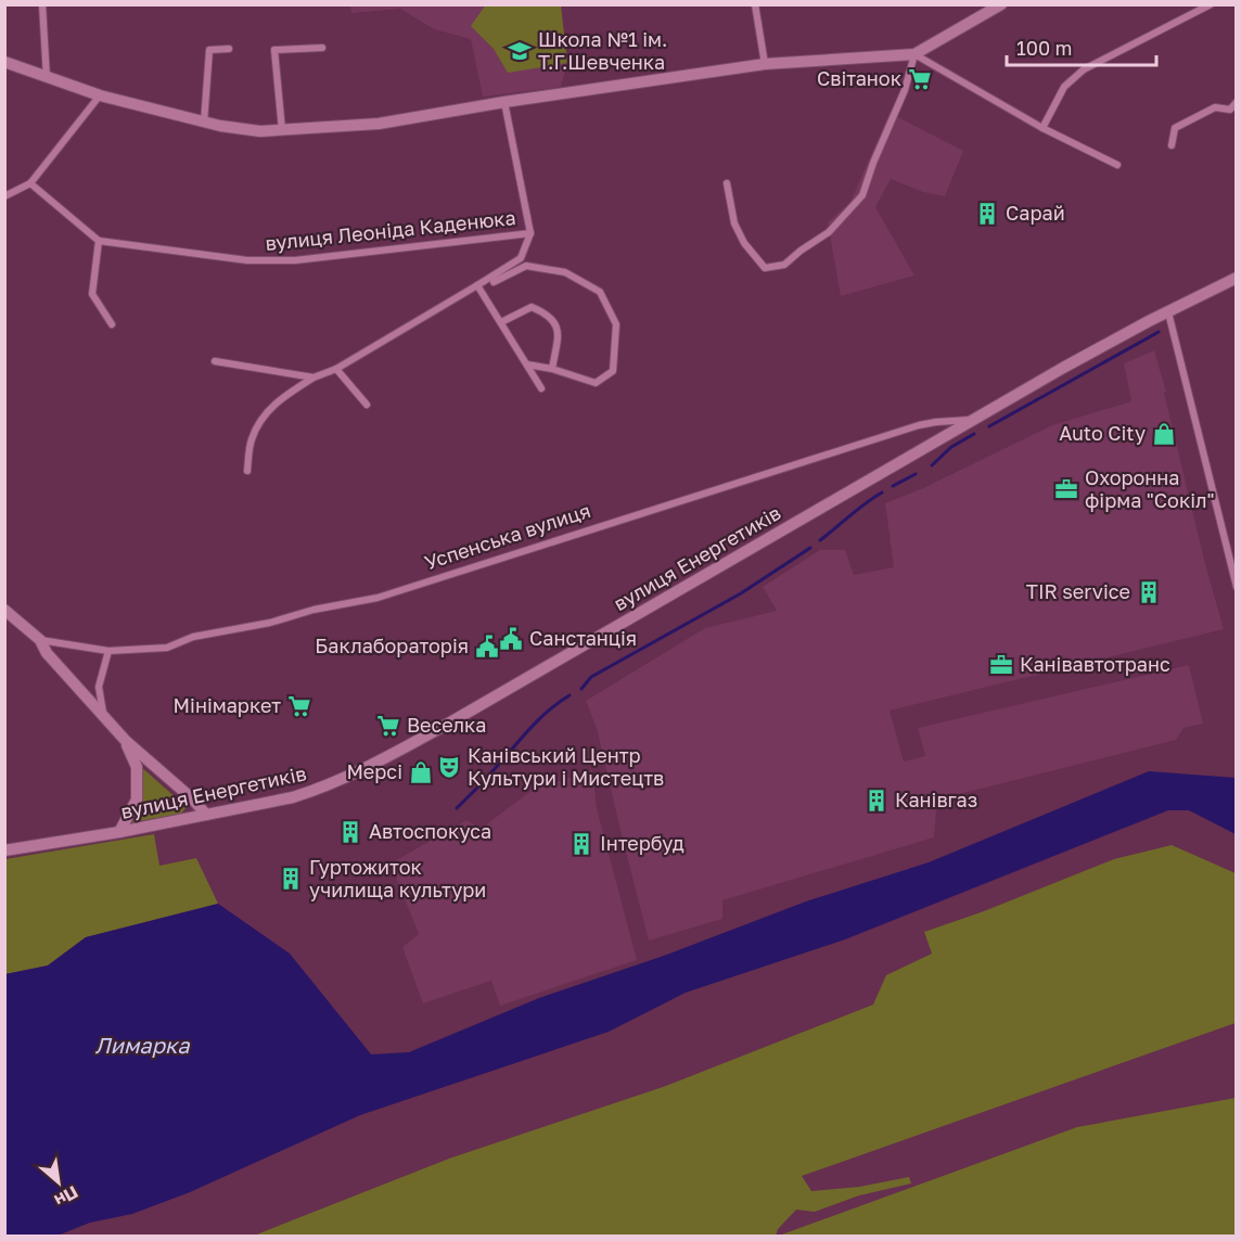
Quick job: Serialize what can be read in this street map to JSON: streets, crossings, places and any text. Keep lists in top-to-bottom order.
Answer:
{
  "streets": {
    "street": ["вулиця Леоніда Каденюка", "Успенська вулиця", "вулиця Енергетиків"]
  },
  "crossings": [
    ["Успенська вулиця", "вулиця Енергетиків"]
  ],
  "water": ["Лимарка"],
  "places": {
    "school or university": ["Школа №1 ім. Т.Г.Шевченка"],
    "supermarket": ["Світанок", "Мінімаркет", "Веселка"],
    "building": [
      "Сарай",
      "TIR service",
      "Канівгаз",
      "Автоспокуса",
      "Інтербуд",
      "Гуртожиток училища культури"
    ],
    "shop": ["Auto City", "Мерсі"],
    "office": ["Охоронна фірма \"Сокіл\"", "Канівавтотранс"],
    "public building": ["Санстанція", "Баклабораторія"],
    "theatre": ["Канівський Центр Культури і Мистецтв"]
  },
  "scale_bar": "100 m",
  "north": "bottom right"
}
